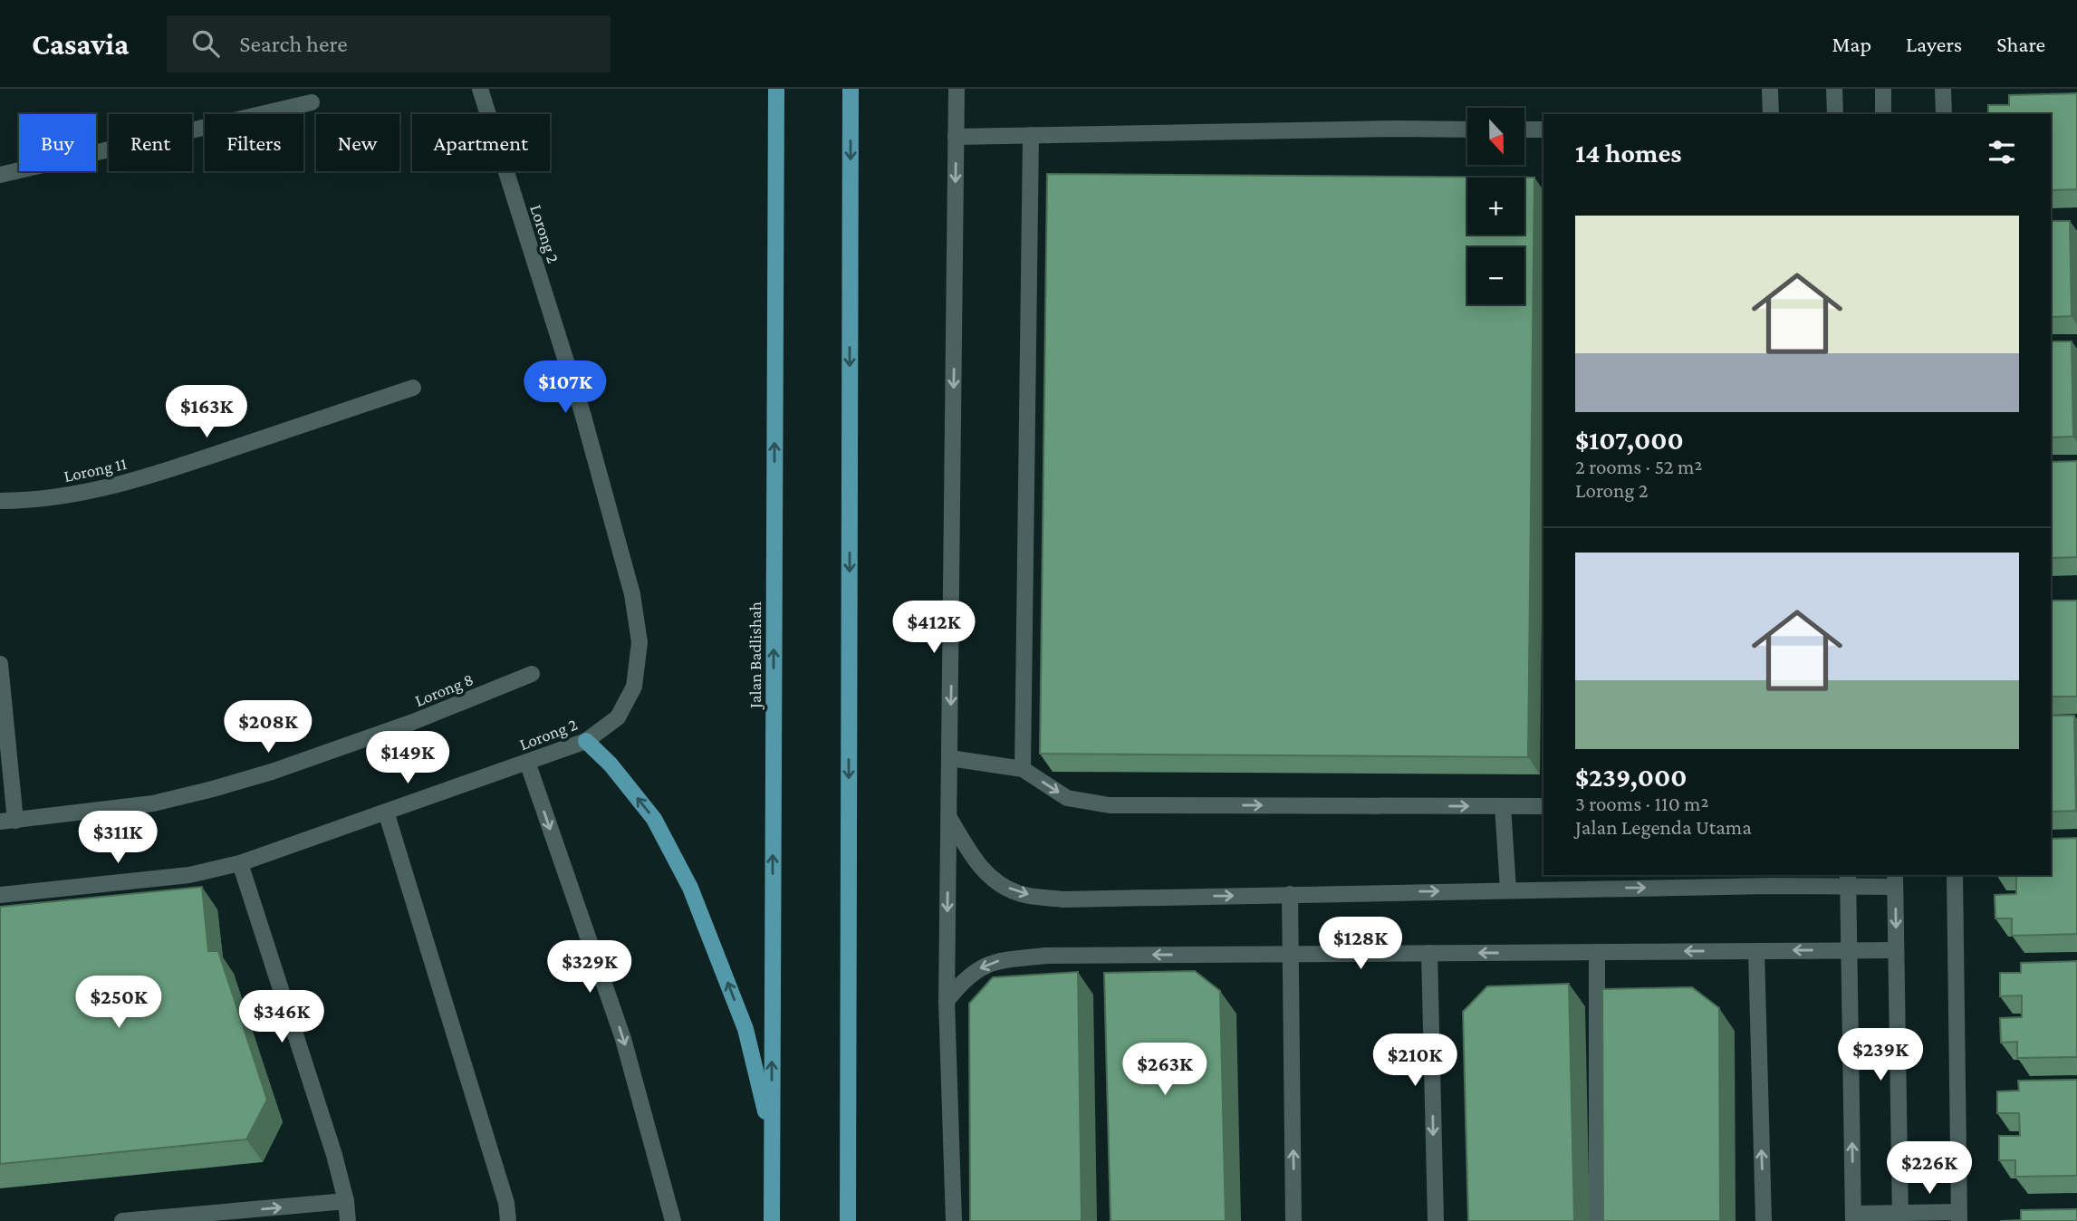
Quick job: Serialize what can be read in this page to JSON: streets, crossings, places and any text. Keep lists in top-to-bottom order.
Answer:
{
  "streets": {
    "main road": ["Jalan Badlishah"],
    "street": ["Lorong 2", "Lorong 11", "Lorong 8"]
  },
  "north": "bottom",
  "page": {
    "header": "Casavia",
    "search": "Search here",
    "nav": ["Map", "Layers", "Share"],
    "map_buttons": ["+", "−"],
    "chip": [
      "Buy",
      "Rent",
      "Filters",
      "New",
      "Apartment"
    ],
    "heading": "14 homes",
    "list": [
      {
        "name": "$107,000",
        "note": "2 rooms · 52 m² · Lorong 2"
      },
      {
        "name": "$239,000",
        "note": "3 rooms · 110 m² · Jalan Legenda Utama"
      }
    ],
    "price": [
      "$107K",
      "$163K",
      "$412K",
      "$208K",
      "$149K",
      "$311K",
      "$128K",
      "$329K",
      "$250K",
      "$346K",
      "$239K",
      "$210K",
      "$263K",
      "$226K"
    ]
  }
}
